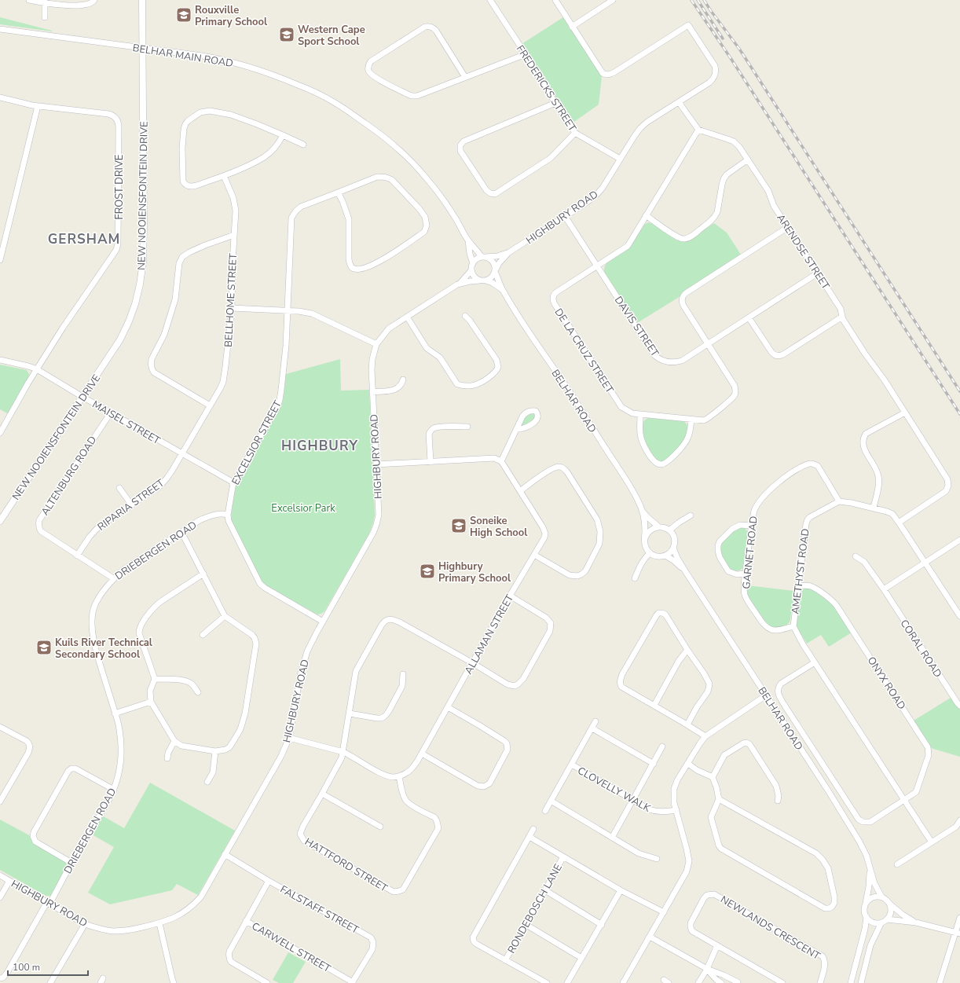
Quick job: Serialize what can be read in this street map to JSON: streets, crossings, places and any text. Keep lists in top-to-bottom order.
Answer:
{
  "streets": {
    "street": [
      "BELHAR MAIN ROAD",
      "FREDERICKS STREET",
      "FROST DRIVE",
      "NEW NOOIENSFONTEIN DRIVE",
      "HIGHBURY ROAD",
      "ARENDSE STREET",
      "BELLHOME STREET",
      "DAVIS STREET",
      "DE LA CRUZ STREET",
      "BELHAR ROAD",
      "MAISEL STREET",
      "EXCELSIOR STREET",
      "ALTENBURG ROAD",
      "RIPARIA STREET",
      "DRIEBERGEN ROAD",
      "GARNET ROAD",
      "AMETHYST ROAD",
      "ALLAMAN STREET",
      "CORAL ROAD",
      "ONYX ROAD",
      "CLOVELLY WALK",
      "HATTFORD STREET",
      "RONDEBOSCH LANE",
      "FALSTAFF STREET",
      "NEWLANDS CRESCENT",
      "CARWELL STREET"
    ]
  },
  "crossings": [
    ["BELHAR MAIN ROAD", "NEW NOOIENSFONTEIN DRIVE"],
    ["FREDERICKS STREET", "HIGHBURY ROAD"],
    ["FROST DRIVE", "MAISEL STREET"],
    ["NEW NOOIENSFONTEIN DRIVE", "MAISEL STREET"],
    ["HIGHBURY ROAD", "DAVIS STREET"],
    ["HIGHBURY ROAD", "BELHAR ROAD"],
    ["HIGHBURY ROAD", "EXCELSIOR STREET"],
    ["HIGHBURY ROAD", "DRIEBERGEN ROAD"],
    ["HIGHBURY ROAD", "FALSTAFF STREET"],
    ["ARENDSE STREET", "DAVIS STREET"],
    ["ARENDSE STREET", "DE LA CRUZ STREET"],
    ["BELLHOME STREET", "MAISEL STREET"],
    ["BELLHOME STREET", "RIPARIA STREET"],
    ["DAVIS STREET", "DE LA CRUZ STREET"],
    ["MAISEL STREET", "EXCELSIOR STREET"],
    ["MAISEL STREET", "ALTENBURG ROAD"],
    ["MAISEL STREET", "RIPARIA STREET"],
    ["EXCELSIOR STREET", "DRIEBERGEN ROAD"],
    ["ALTENBURG ROAD", "RIPARIA STREET"],
    ["ALTENBURG ROAD", "DRIEBERGEN ROAD"],
    ["GARNET ROAD", "AMETHYST ROAD"],
    ["AMETHYST ROAD", "ONYX ROAD"],
    ["ALLAMAN STREET", "HATTFORD STREET"],
    ["FALSTAFF STREET", "CARWELL STREET"]
  ],
  "districts": ["GERSHAM", "HIGHBURY"],
  "parks": ["Excelsior Park"],
  "places": {
    "school or university": [
      "Rouxville Primary School",
      "Western Cape Sport School",
      "Soneike High School",
      "Highbury Primary School",
      "Kuils River Technical Secondary School"
    ]
  },
  "scale_bar": "100 m"
}
